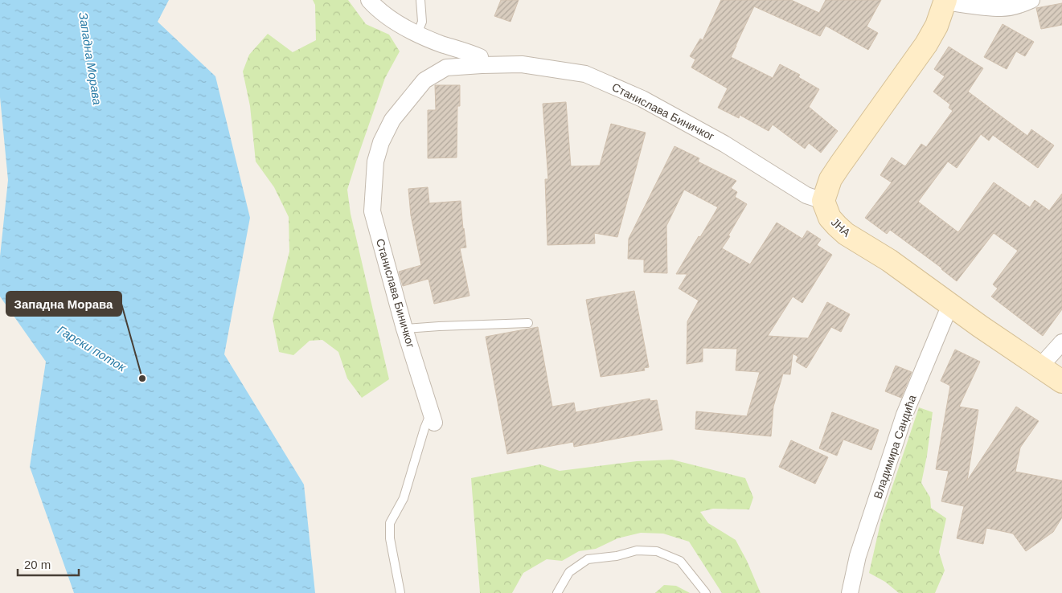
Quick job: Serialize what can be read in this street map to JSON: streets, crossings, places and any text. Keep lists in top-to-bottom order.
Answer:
{
  "streets": {
    "main road": ["ЈНА"],
    "street": ["Станислава Биничког", "Владимира Сандића"]
  },
  "crossings": [
    ["Станислава Биничког", "ЈНА"],
    ["ЈНА", "Владимира Сандића"]
  ],
  "water": ["Западна Морава", "Гарски поток"],
  "places": ["Западна Морава"],
  "scale_bar": "20 m"
}
